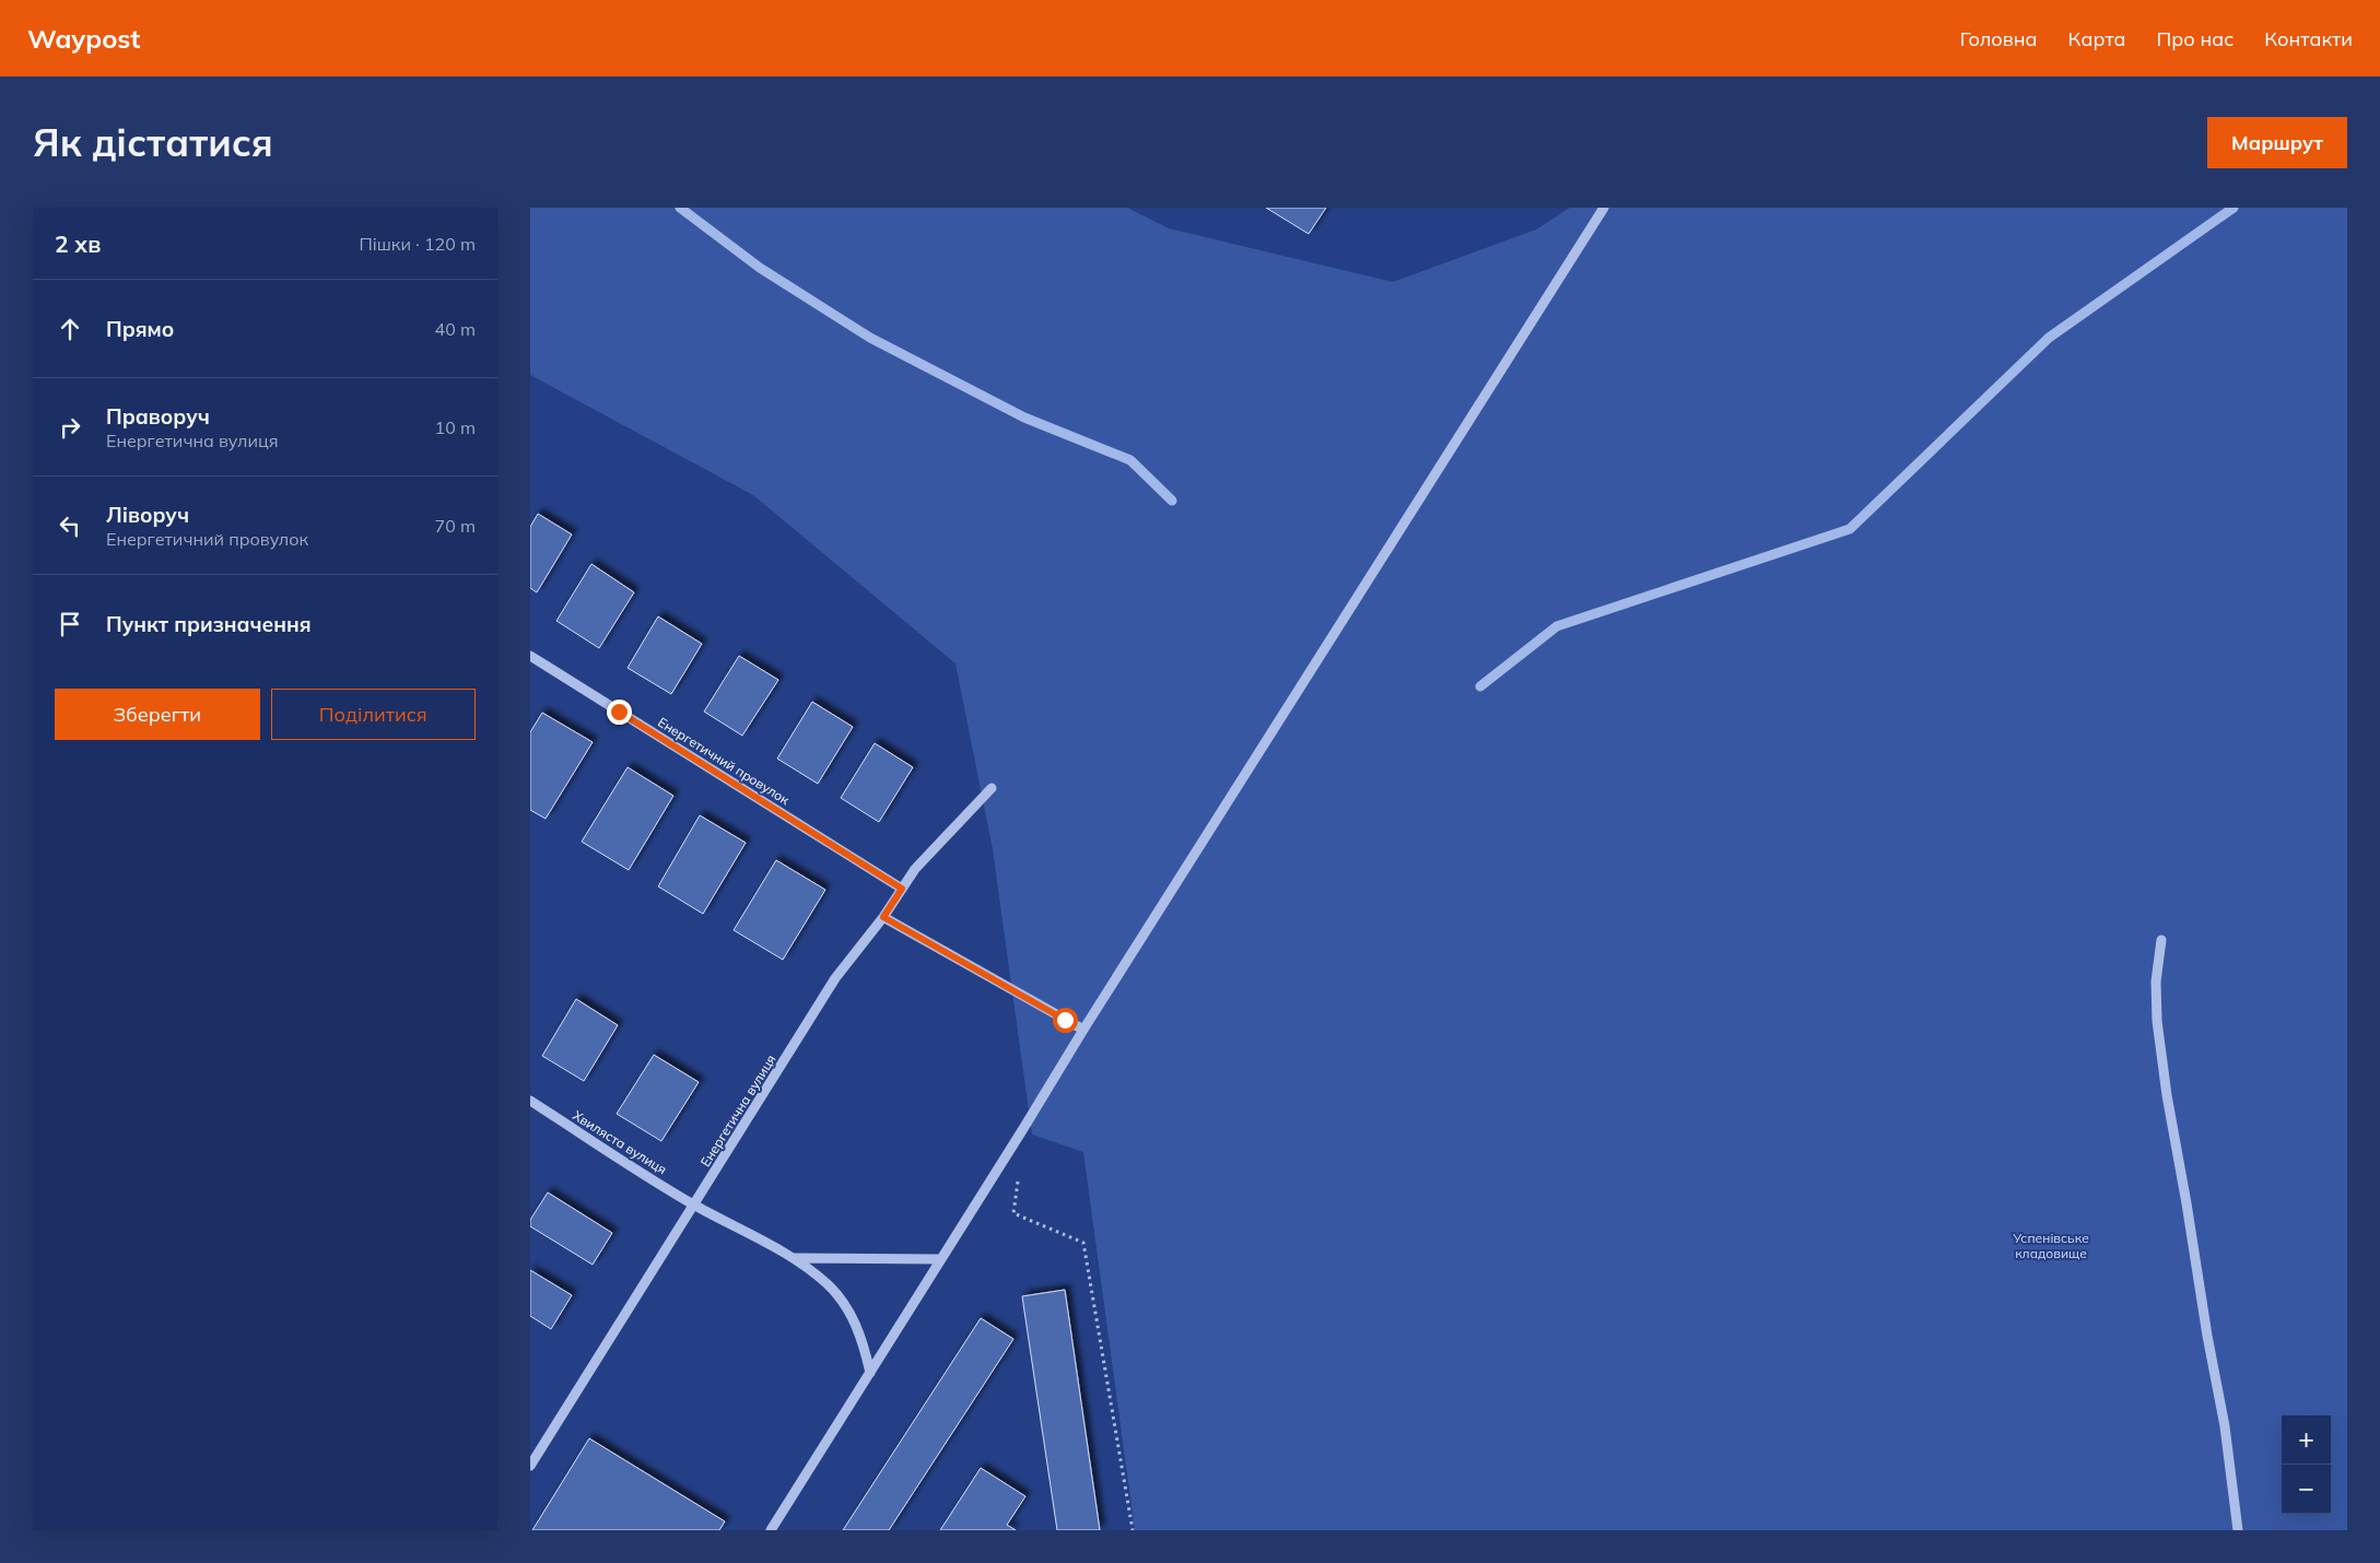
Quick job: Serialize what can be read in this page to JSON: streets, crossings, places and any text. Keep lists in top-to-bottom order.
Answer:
{
  "streets": {
    "street": ["Енергетичний провулок", "Енергетична вулиця", "Хвиляста вулиця"]
  },
  "crossings": [
    ["Енергетичний провулок", "Енергетична вулиця"],
    ["Енергетична вулиця", "Хвиляста вулиця"]
  ],
  "parks": ["Успенівське кладовище"],
  "page": {
    "header": "Waypost",
    "nav": [
      "Головна",
      "Карта",
      "Про нас",
      "Контакти"
    ],
    "buttons": [
      "Маршрут",
      ["Зберегти", "Поділитися"]
    ],
    "title": "Як дістатися",
    "heading": ["2 хв", "Пішки · 120 m"],
    "list": [
      ["Прямо", "40 m"],
      ["Праворуч", "Енергетична вулиця", "10 m"],
      ["Ліворуч", "Енергетичний провулок", "70 m"],
      "Пункт призначення"
    ],
    "map_buttons": ["+", "−"]
  }
}
